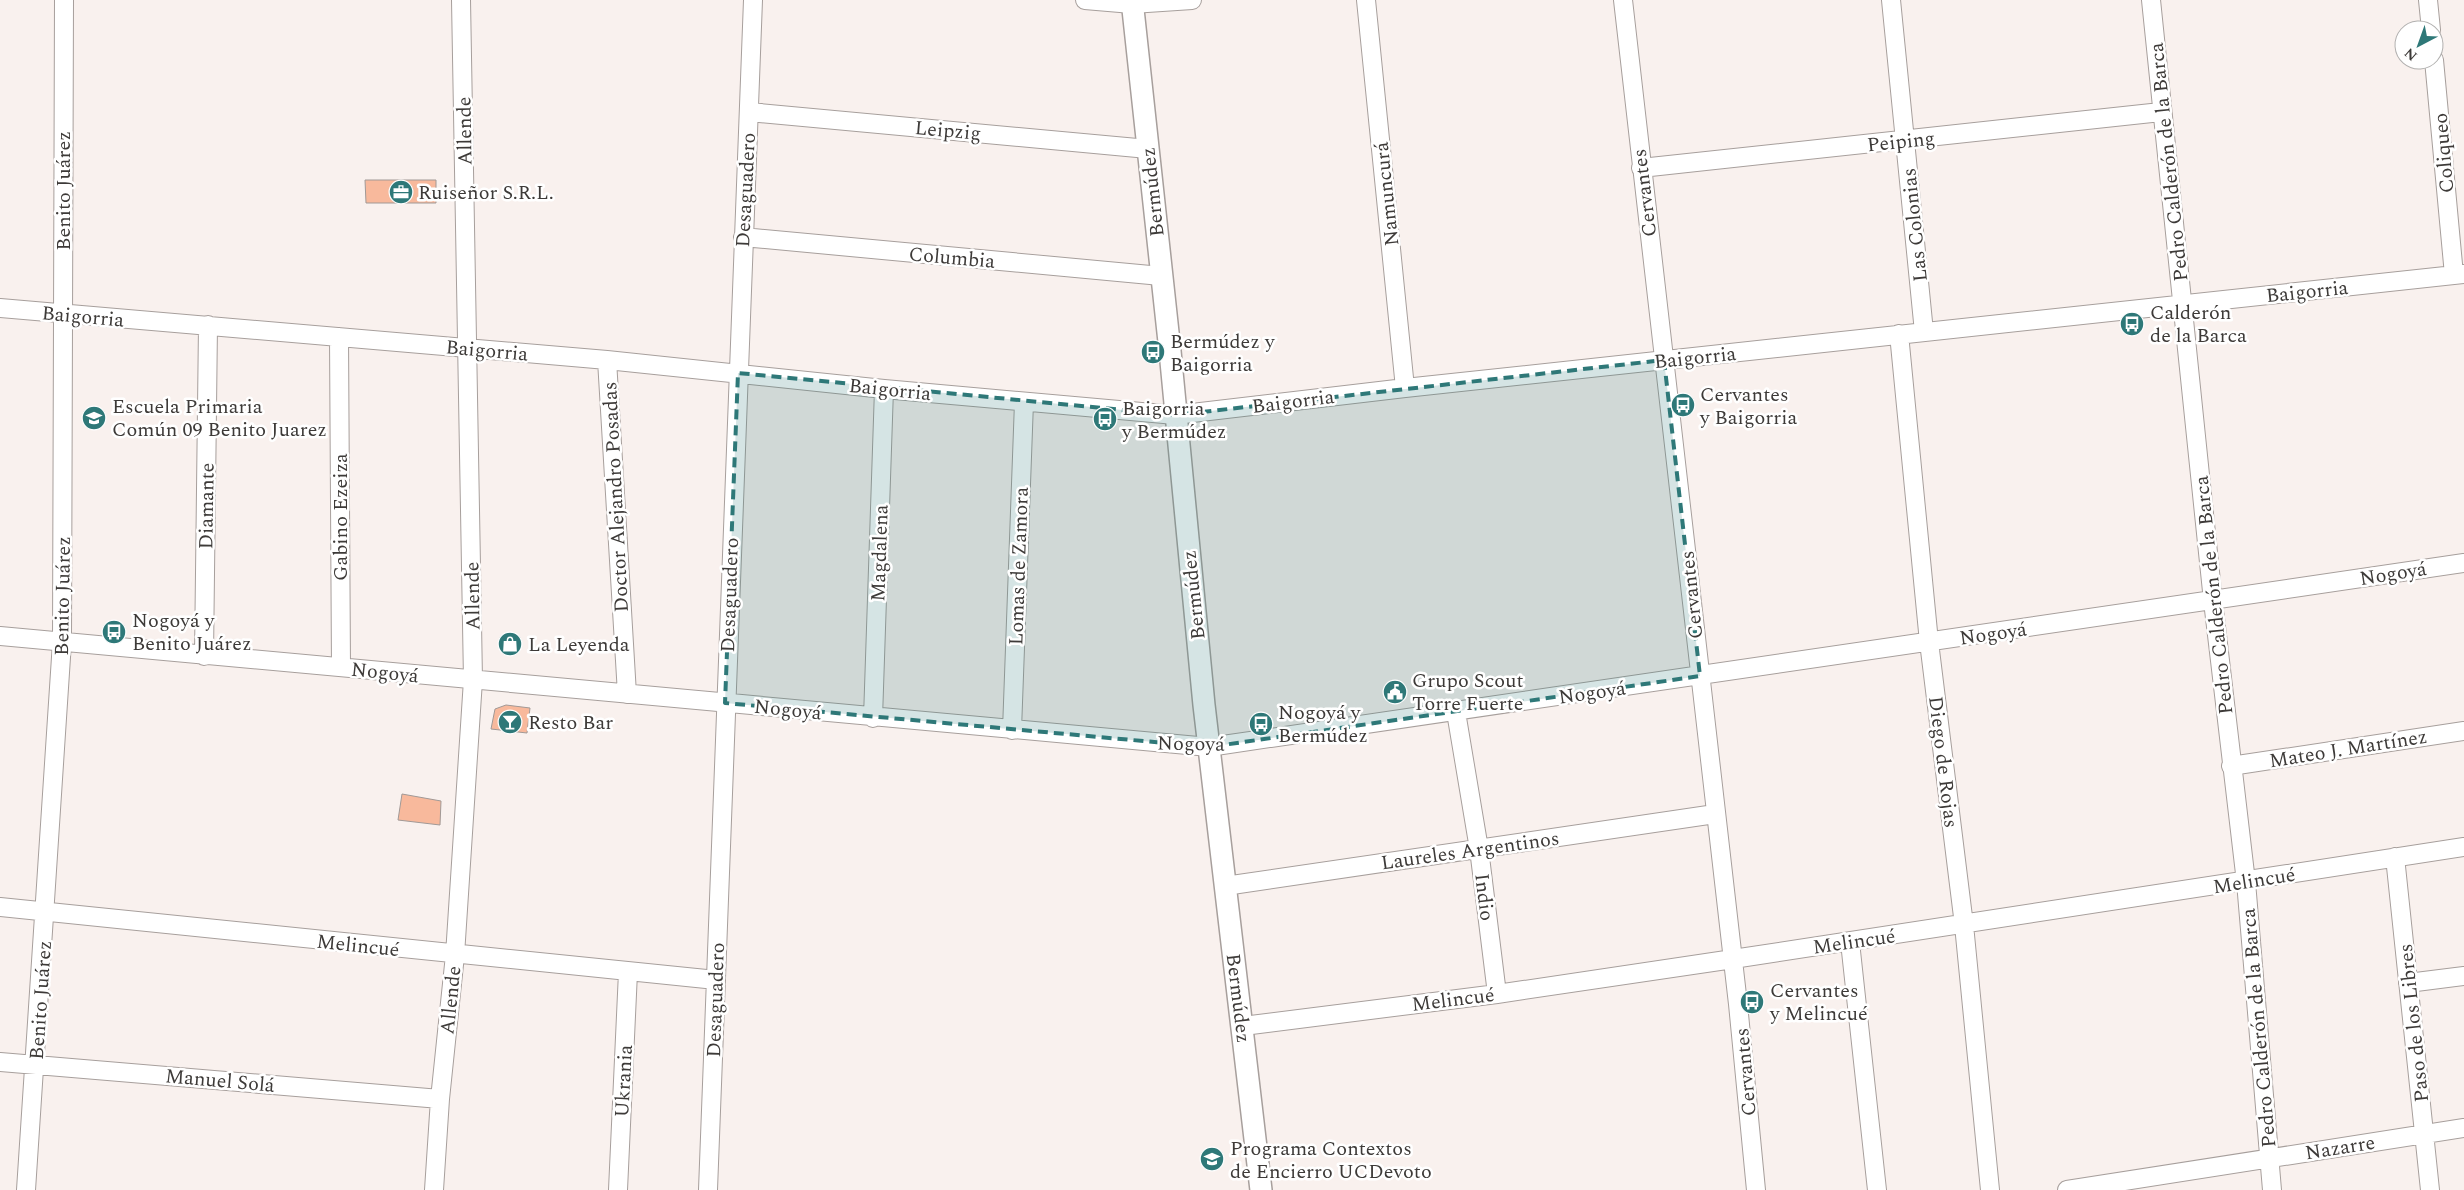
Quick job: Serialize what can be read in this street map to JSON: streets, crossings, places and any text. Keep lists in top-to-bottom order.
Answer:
{
  "streets": {
    "street": [
      "Leipzig",
      "Allende",
      "Peiping",
      "Coliqueo",
      "Pedro Calderón de la Barca",
      "Desaguadero",
      "Benito Juárez",
      "Bermúdez",
      "Cervantes",
      "Namuncurá",
      "Las Colonias",
      "Columbia",
      "Baigorria",
      "Doctor Alejandro Posadas",
      "Diamante",
      "Gabino Ezeiza",
      "Magdalena",
      "Lomas de Zamora",
      "Nogoyá",
      "Mateo J. Martínez",
      "Diego de Rojas",
      "Laureles Argentinos",
      "Melincué",
      "Indio",
      "Paso de los Libres",
      "Manuel Solá",
      "Ukrania",
      "Nazarre"
    ]
  },
  "crossings": [
    ["Leipzig", "Desaguadero"],
    ["Leipzig", "Bermúdez"],
    ["Allende", "Baigorria"],
    ["Allende", "Nogoyá"],
    ["Allende", "Melincué"],
    ["Allende", "Manuel Solá"],
    ["Peiping", "Pedro Calderón de la Barca"],
    ["Peiping", "Cervantes"],
    ["Peiping", "Las Colonias"],
    ["Coliqueo", "Baigorria"],
    ["Pedro Calderón de la Barca", "Baigorria"],
    ["Pedro Calderón de la Barca", "Nogoyá"],
    ["Pedro Calderón de la Barca", "Mateo J. Martínez"],
    ["Pedro Calderón de la Barca", "Melincué"],
    ["Pedro Calderón de la Barca", "Nazarre"],
    ["Desaguadero", "Columbia"],
    ["Desaguadero", "Baigorria"],
    ["Desaguadero", "Nogoyá"],
    ["Desaguadero", "Melincué"],
    ["Benito Juárez", "Baigorria"],
    ["Benito Juárez", "Nogoyá"],
    ["Benito Juárez", "Melincué"],
    ["Benito Juárez", "Manuel Solá"],
    ["Bermúdez", "Columbia"],
    ["Bermúdez", "Baigorria"],
    ["Bermúdez", "Nogoyá"],
    ["Bermúdez", "Laureles Argentinos"],
    ["Bermúdez", "Melincué"],
    ["Cervantes", "Baigorria"],
    ["Cervantes", "Nogoyá"],
    ["Cervantes", "Laureles Argentinos"],
    ["Cervantes", "Melincué"],
    ["Namuncurá", "Baigorria"],
    ["Las Colonias", "Baigorria"],
    ["Baigorria", "Doctor Alejandro Posadas"],
    ["Baigorria", "Diamante"],
    ["Baigorria", "Gabino Ezeiza"],
    ["Baigorria", "Magdalena"],
    ["Baigorria", "Lomas de Zamora"],
    ["Baigorria", "Diego de Rojas"],
    ["Doctor Alejandro Posadas", "Nogoyá"],
    ["Diamante", "Nogoyá"],
    ["Gabino Ezeiza", "Nogoyá"],
    ["Magdalena", "Nogoyá"],
    ["Lomas de Zamora", "Nogoyá"],
    ["Nogoyá", "Diego de Rojas"],
    ["Nogoyá", "Indio"],
    ["Diego de Rojas", "Melincué"],
    ["Laureles Argentinos", "Indio"],
    ["Melincué", "Indio"],
    ["Melincué", "Paso de los Libres"],
    ["Melincué", "Ukrania"],
    ["Paso de los Libres", "Nazarre"]
  ],
  "places": {
    "office": ["Ruiseñor S.R.L."],
    "bus stop": [
      "Calderón de la Barca",
      "Bermúdez y Baigorria",
      "Cervantes y Baigorria",
      "Baigorria y Bermúdez",
      "Nogoyá y Benito Juárez",
      "Nogoyá y Bermúdez",
      "Cervantes y Melincué"
    ],
    "school or university": ["Escuela Primaria Común 09 Benito Juarez", "Programa Contextos de Encierro UCDevoto"],
    "shop": ["La Leyenda"],
    "public building": ["Grupo Scout Torre Fuerte"],
    "bar": ["Resto Bar"]
  },
  "north": "bottom left"
}
